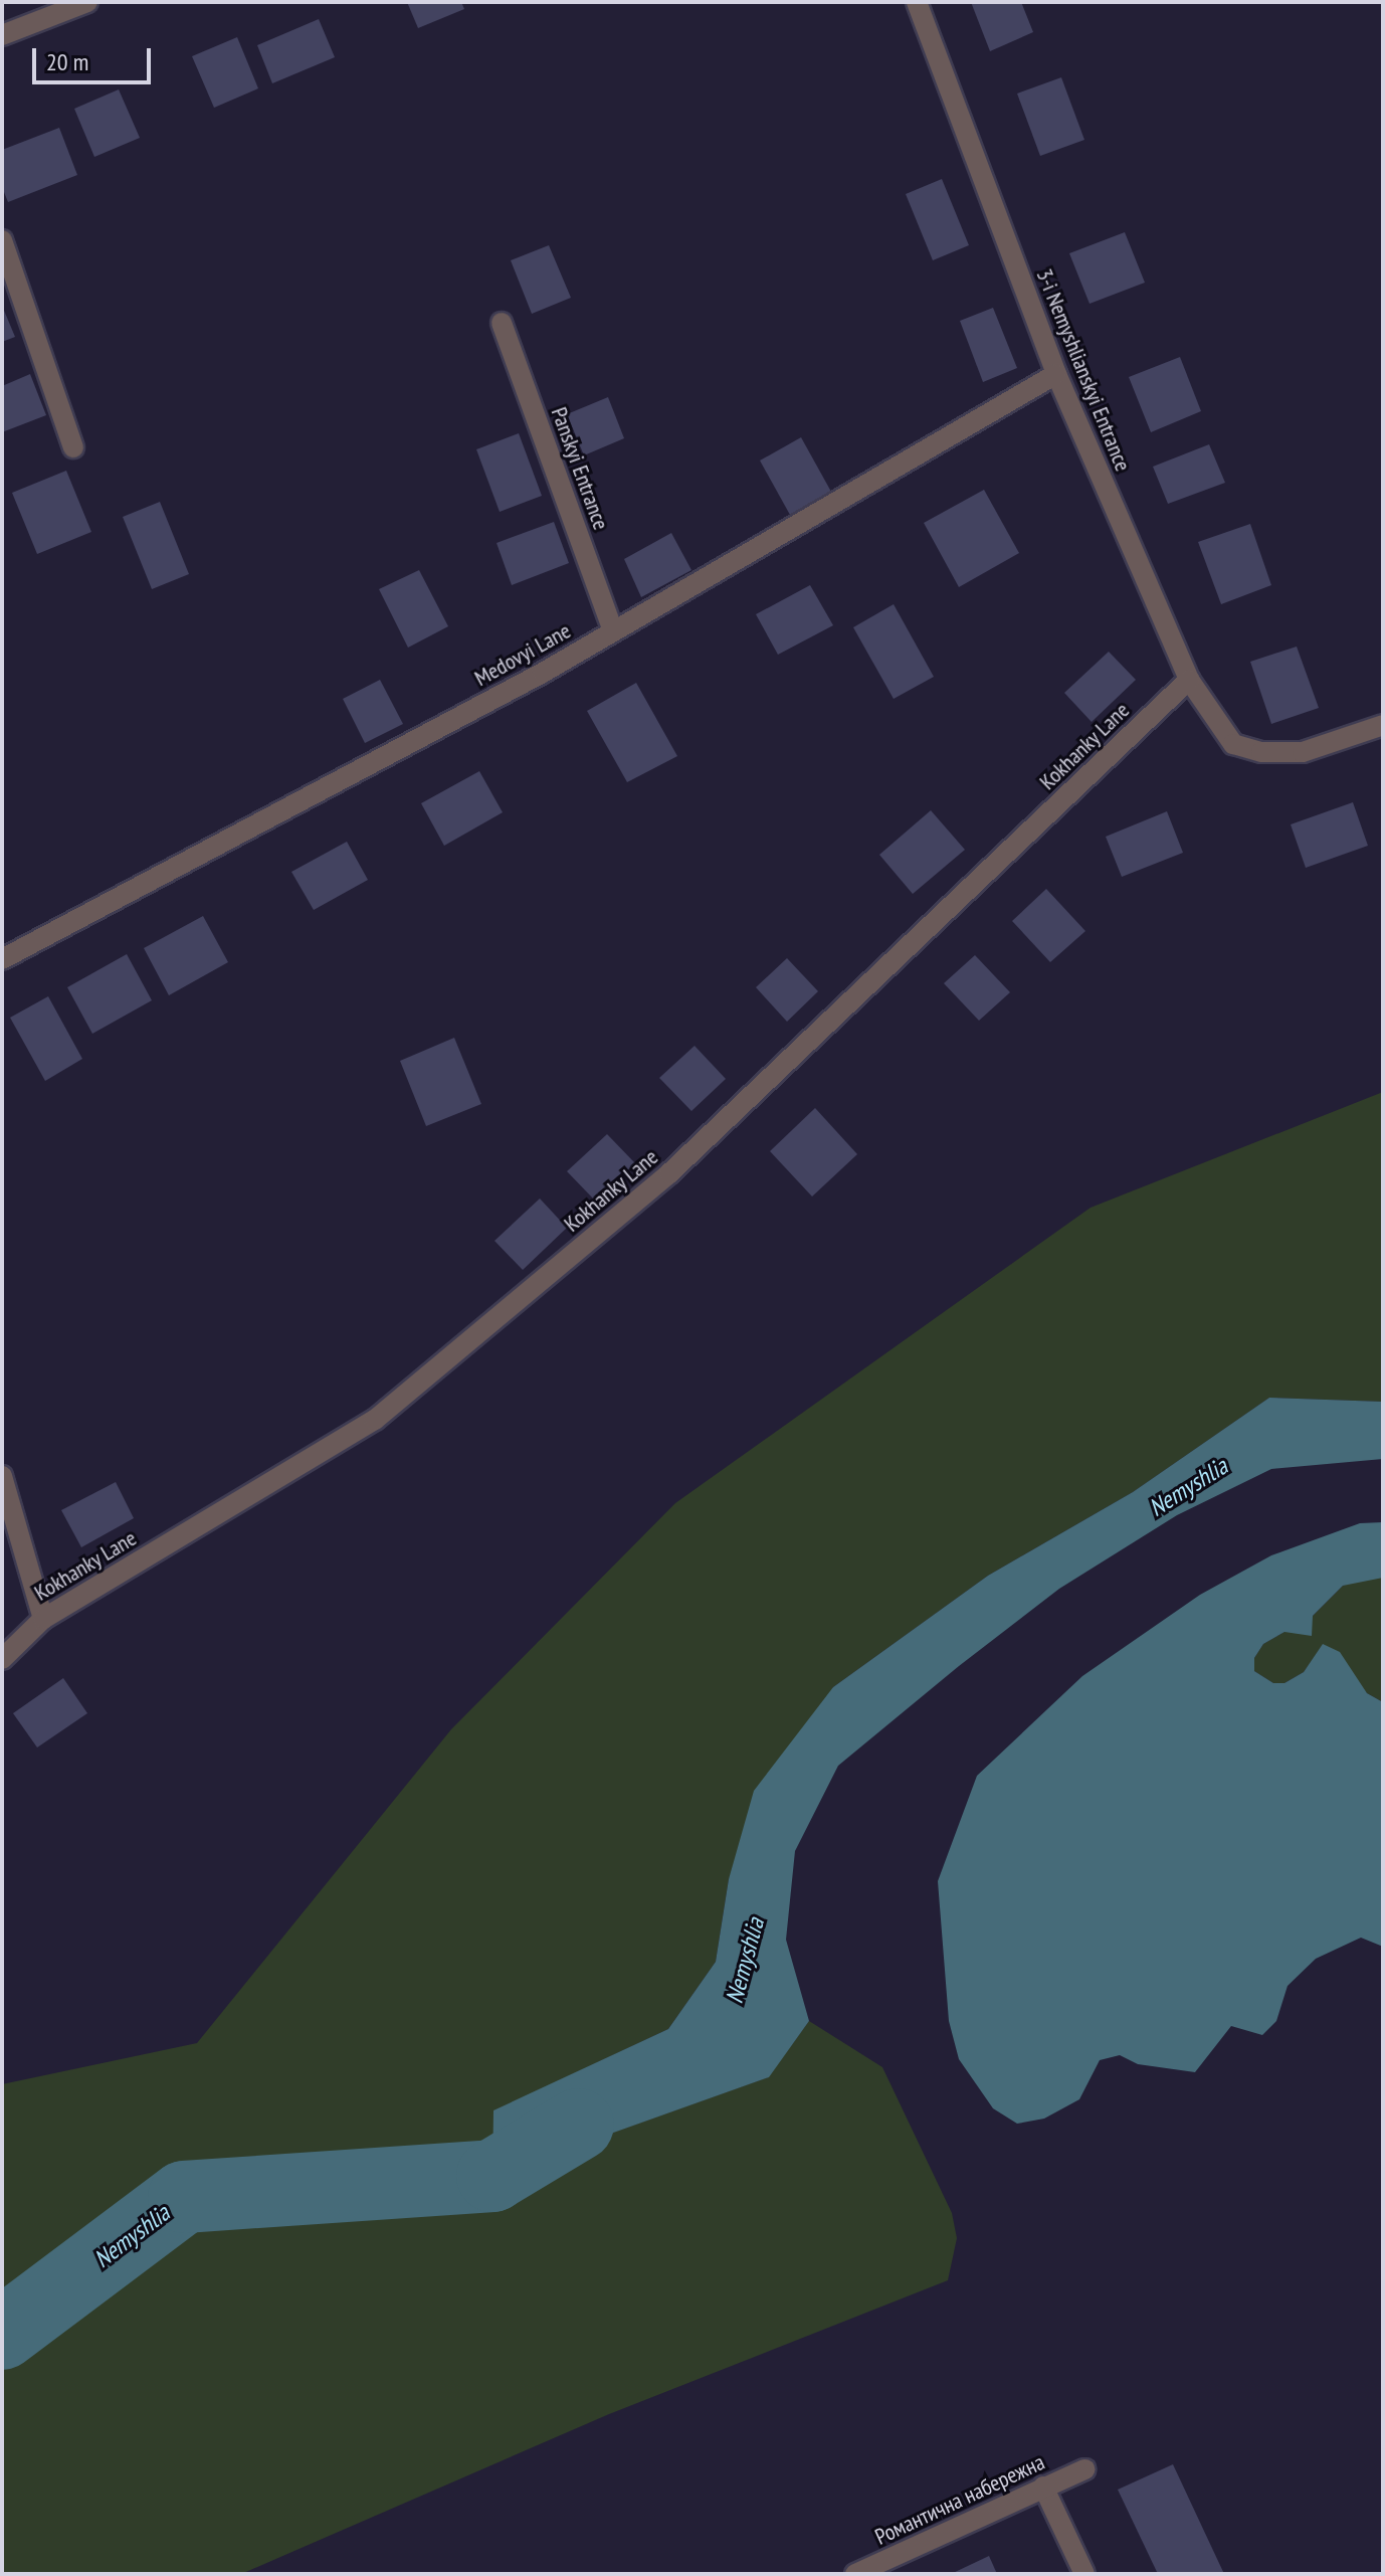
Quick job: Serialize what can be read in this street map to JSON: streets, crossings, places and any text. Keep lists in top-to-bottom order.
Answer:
{
  "streets": {
    "street": [
      "3-i Nemyshlianskyi Entrance",
      "Panskyi Entrance",
      "Medovyi Lane",
      "Kokhanky Lane",
      "Романтична набережна"
    ]
  },
  "crossings": [
    ["3-i Nemyshlianskyi Entrance", "Medovyi Lane"],
    ["3-i Nemyshlianskyi Entrance", "Kokhanky Lane"],
    ["Panskyi Entrance", "Medovyi Lane"]
  ],
  "water": ["Nemyshlia"],
  "scale_bar": "20 m"
}
